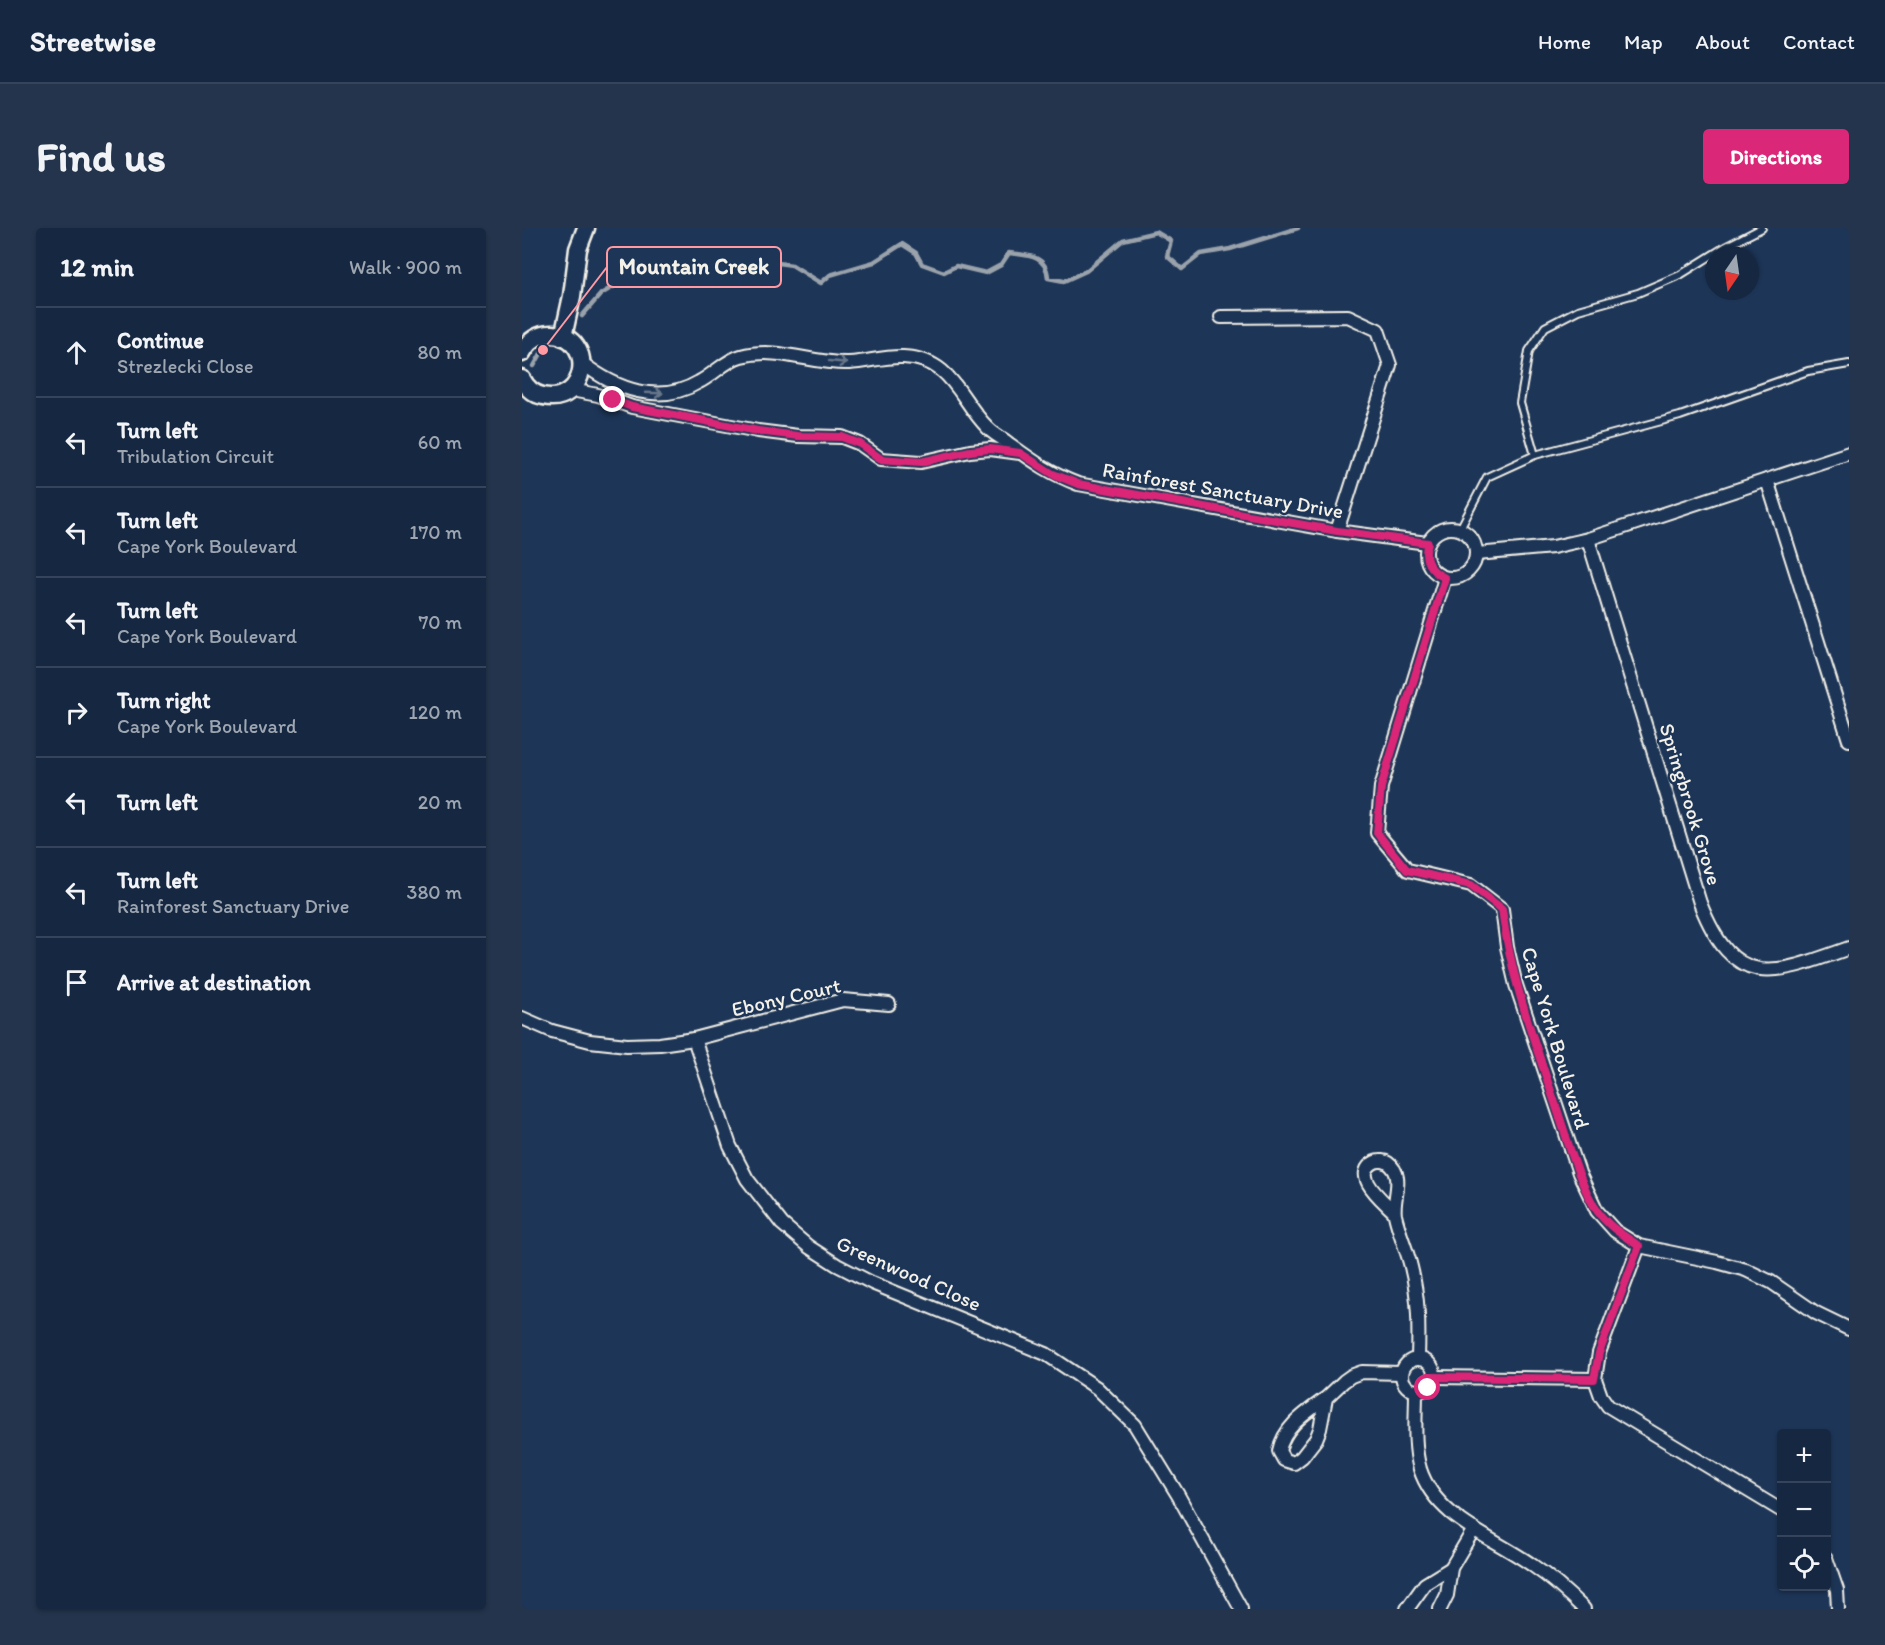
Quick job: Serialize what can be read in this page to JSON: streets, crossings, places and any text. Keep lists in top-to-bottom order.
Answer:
{
  "streets": {
    "street": [
      "Rainforest Sanctuary Drive",
      "Springbrook Grove",
      "Ebony Court",
      "Cape York Boulevard",
      "Greenwood Close"
    ]
  },
  "crossings": [
    ["Rainforest Sanctuary Drive", "Cape York Boulevard"],
    ["Ebony Court", "Greenwood Close"]
  ],
  "places": ["Mountain Creek"],
  "north": "bottom",
  "page": {
    "header": "Streetwise",
    "nav": [
      "Home",
      "Map",
      "About",
      "Contact"
    ],
    "buttons": "Directions",
    "title": "Find us",
    "heading": ["12 min", "Walk · 900 m"],
    "list": [
      ["Continue", "Strezlecki Close", "80 m"],
      ["Turn left", "Tribulation Circuit", "60 m"],
      ["Turn left", "Cape York Boulevard", "170 m"],
      ["Turn left", "Cape York Boulevard", "70 m"],
      ["Turn right", "Cape York Boulevard", "120 m"],
      ["Turn left", "20 m"],
      ["Turn left", "Rainforest Sanctuary Drive", "380 m"],
      "Arrive at destination"
    ],
    "map_buttons": ["+", "−"]
  }
}
